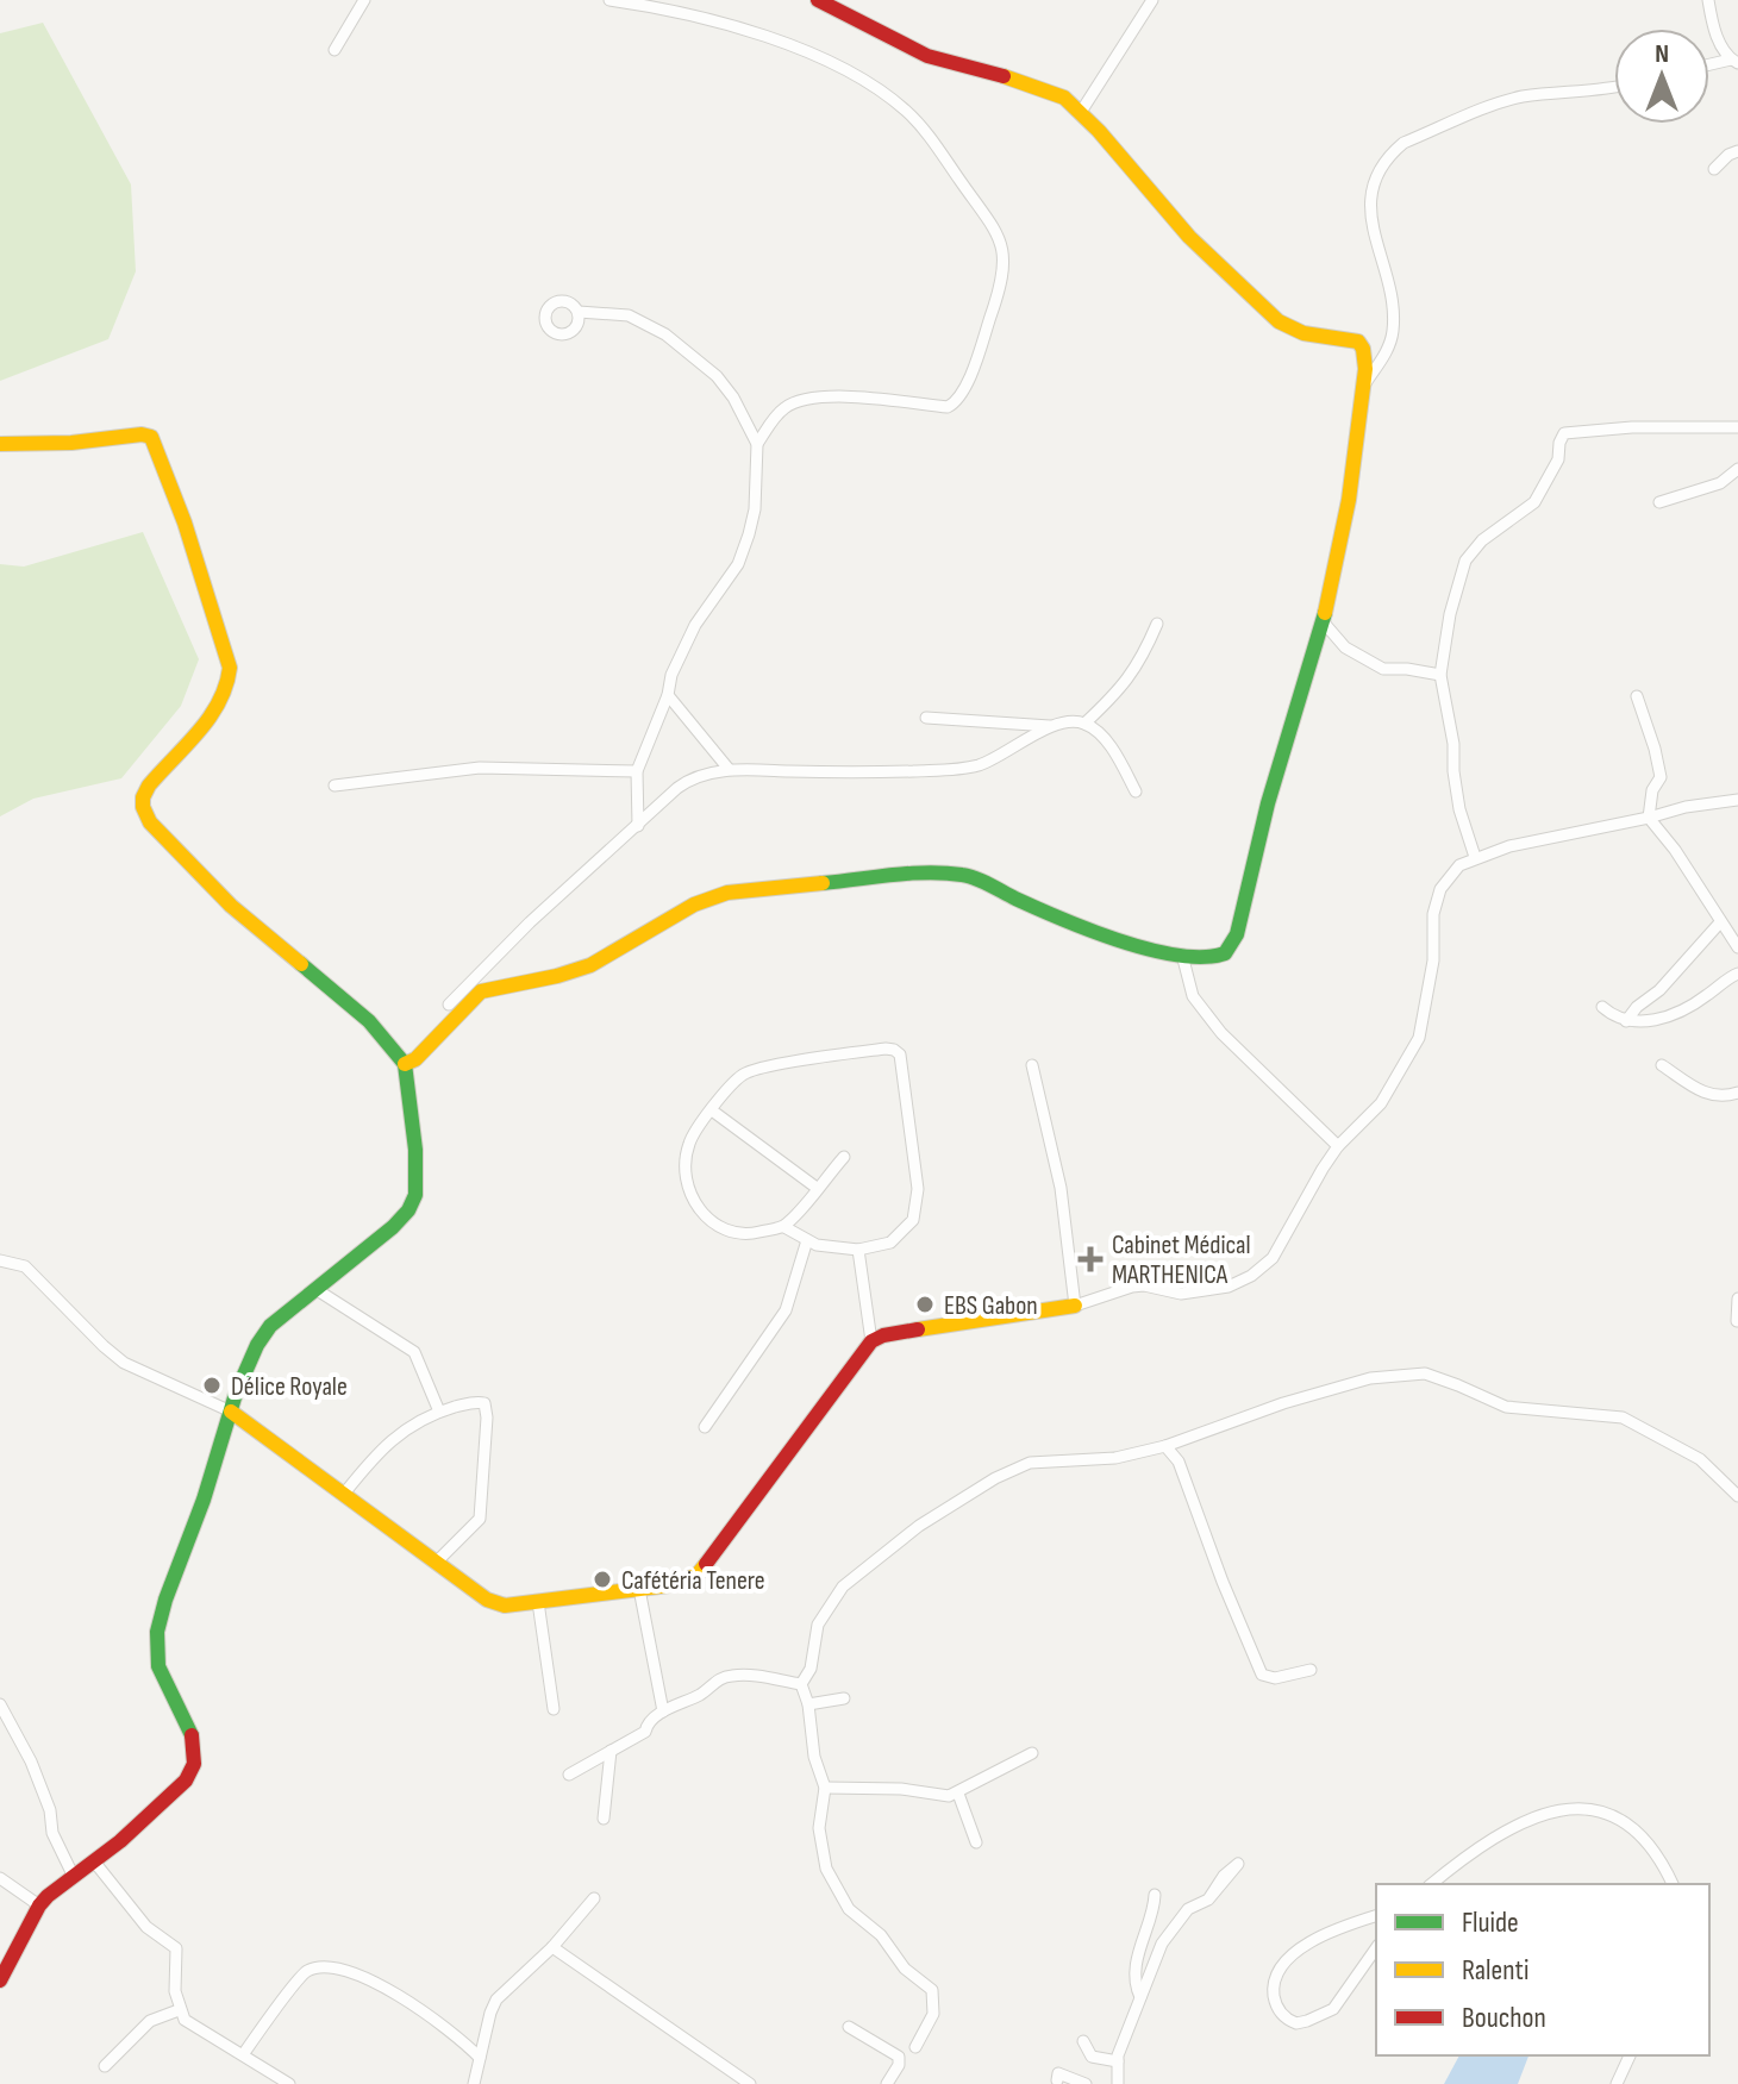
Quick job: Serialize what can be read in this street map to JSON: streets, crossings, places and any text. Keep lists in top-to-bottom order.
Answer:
{
  "places": {
    "health": ["Cabinet Médical MARTHENICA"],
    "other": ["EBS Gabon", "Délice Royale", "Cafétéria Tenere"]
  },
  "legend": ["Fluide", "Ralenti", "Bouchon"],
  "north": "top"
}
